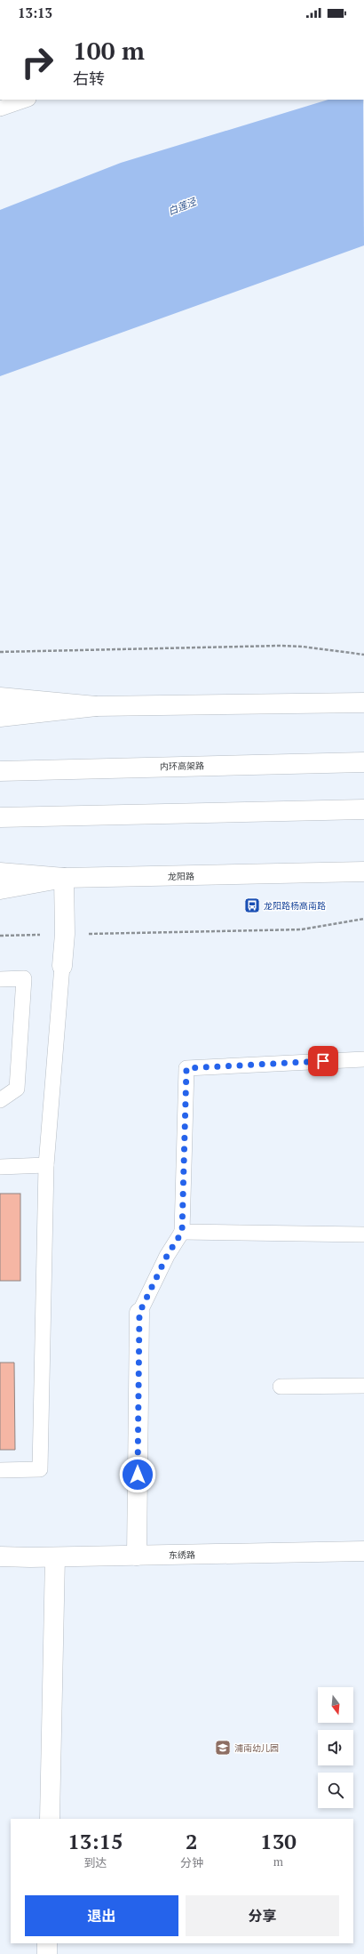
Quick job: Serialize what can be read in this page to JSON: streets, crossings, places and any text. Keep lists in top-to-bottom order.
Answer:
{
  "streets": {
    "main road": ["内环高架路", "龙阳路", "东绣路"]
  },
  "water": ["白莲泾"],
  "places": {
    "bus stop": ["龙阳路杨高南路"],
    "school or university": ["浦南幼儿园"]
  },
  "north": "bottom",
  "page": {
    "status": "13:13",
    "turn": ["100 m", "右转"],
    "eta": [
      "13:15",
      "到达",
      "2",
      "分钟",
      "130",
      "m"
    ],
    "buttons": ["退出", "分享"]
  }
}
